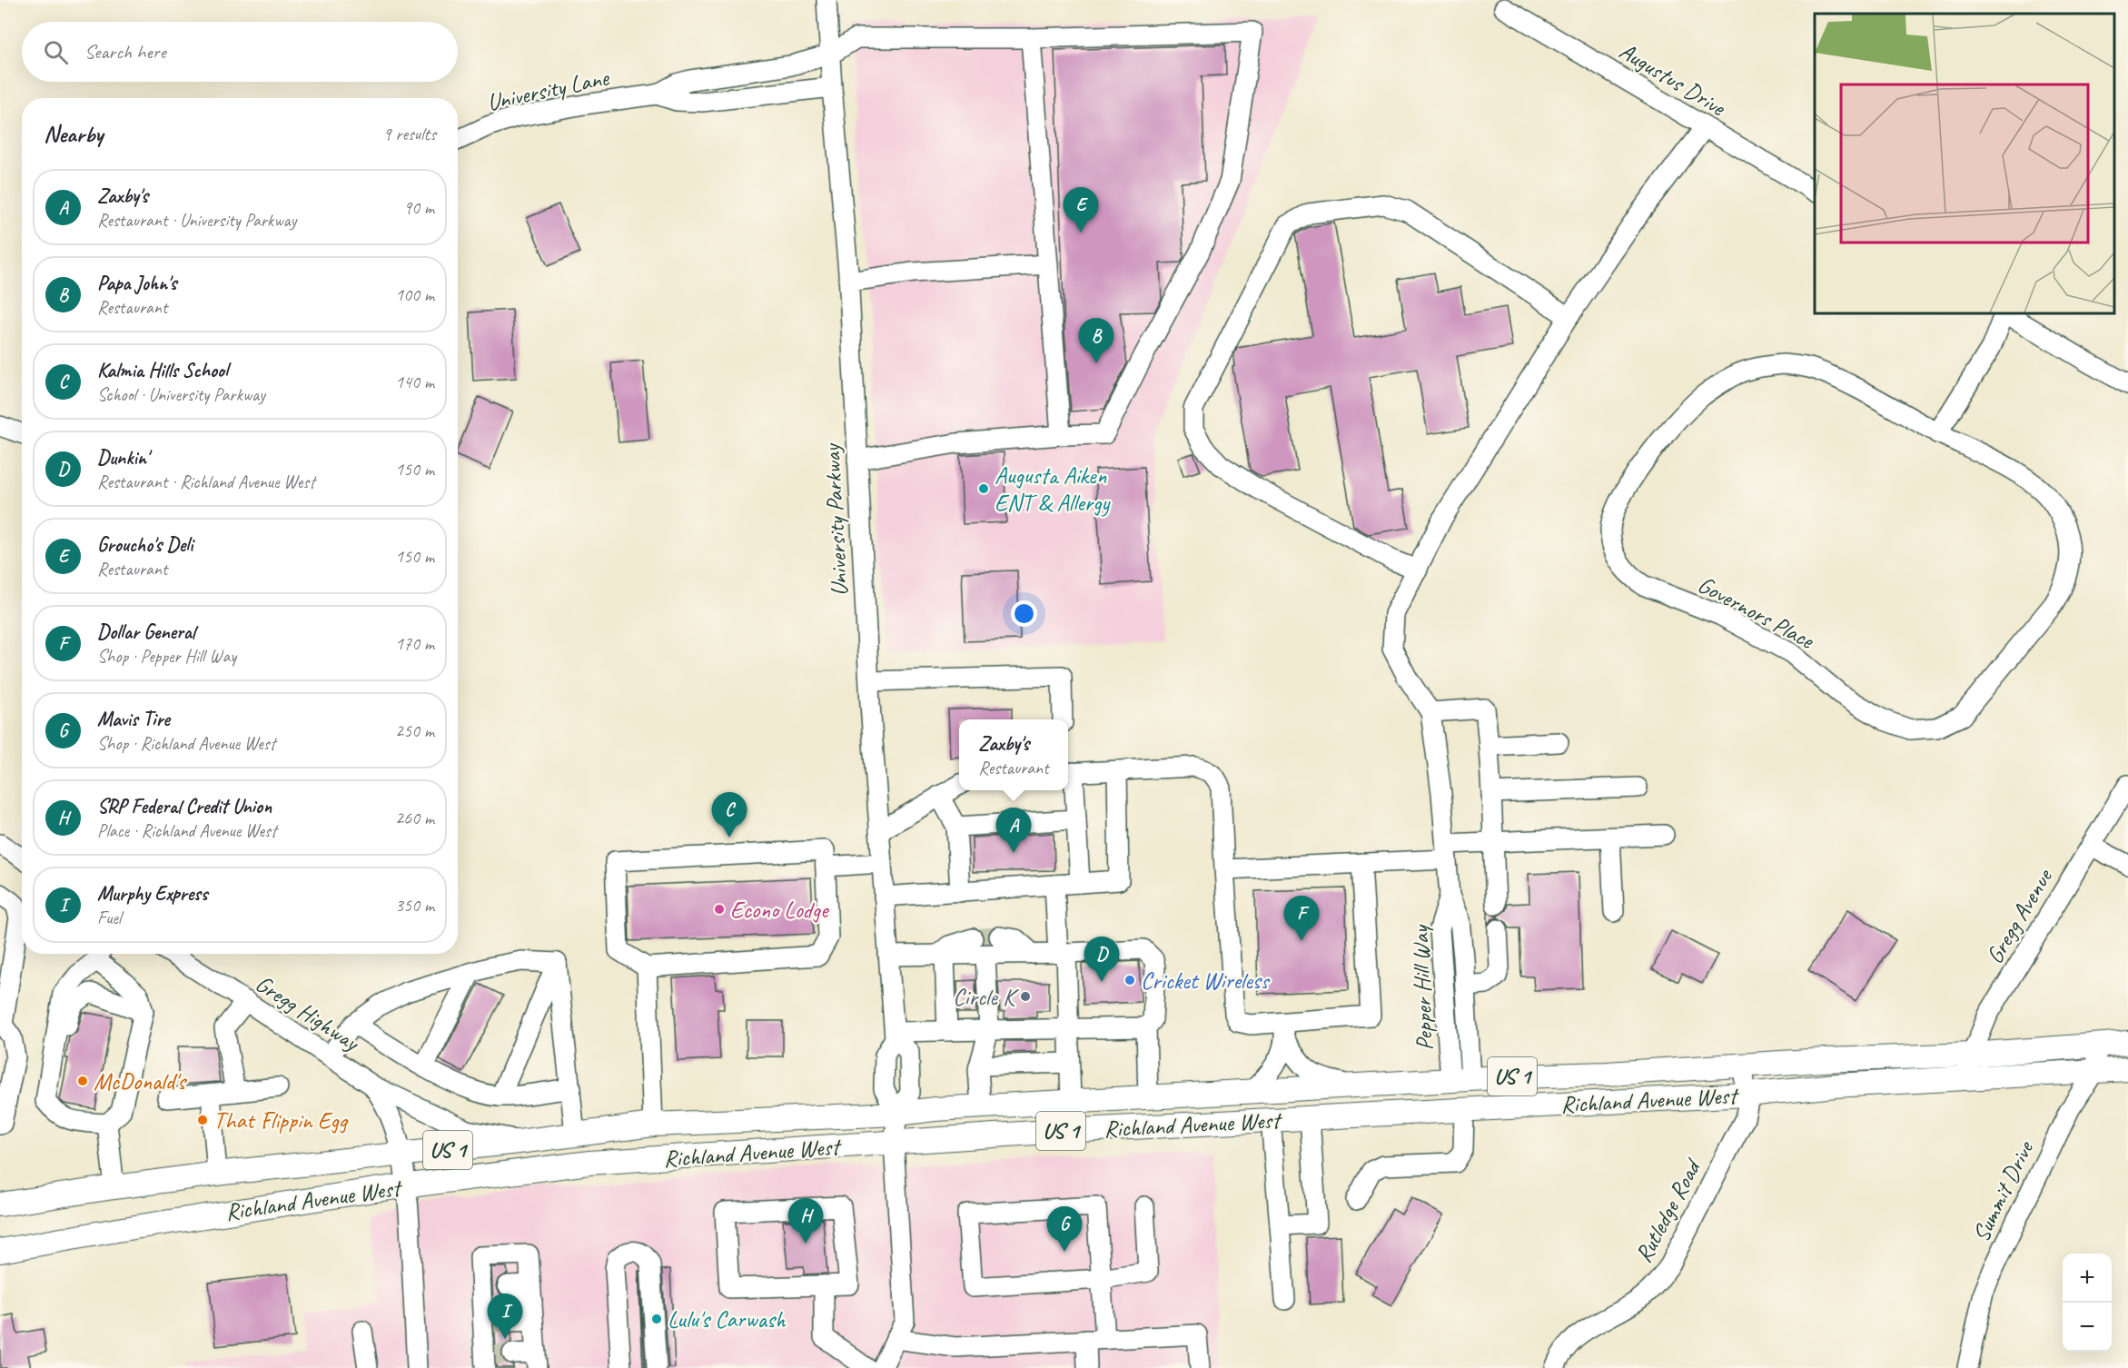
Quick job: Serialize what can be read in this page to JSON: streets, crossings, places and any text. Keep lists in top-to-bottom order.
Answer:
{
  "streets": {
    "main road": ["US 1", "Richland Avenue West"],
    "street": [
      "Augustus Drive",
      "University Lane",
      "University Parkway",
      "Governors Place",
      "Gregg Avenue",
      "Pepper Hill Way",
      "Gregg Highway",
      "Summit Drive",
      "Rutledge Road"
    ]
  },
  "crossings": [
    ["University Lane", "University Parkway"],
    ["University Parkway", "Richland Avenue West"],
    ["Gregg Avenue", "Richland Avenue West"],
    ["Pepper Hill Way", "Richland Avenue West"],
    ["Gregg Highway", "Richland Avenue West"],
    ["Richland Avenue West", "Summit Drive"],
    ["Richland Avenue West", "Rutledge Road"]
  ],
  "places": [
    "Augusta Aiken ENT & Allergy",
    "Econo Lodge",
    "Cricket Wireless",
    "Circle K",
    "McDonald's",
    "That Flippin Egg",
    "Lulu's Carwash"
  ],
  "page": {
    "search": "Search here",
    "heading": ["Nearby", "9 results"],
    "list": [
      {
        "mark": "A",
        "name": "Zaxby's",
        "note": "Restaurant · University Parkway",
        "value": "90 m"
      },
      {
        "mark": "B",
        "name": "Papa John's",
        "note": "Restaurant",
        "value": "100 m"
      },
      {
        "mark": "C",
        "name": "Kalmia Hills School",
        "note": "School · University Parkway",
        "value": "140 m"
      },
      {
        "mark": "D",
        "name": "Dunkin'",
        "note": "Restaurant · Richland Avenue West",
        "value": "150 m"
      },
      {
        "mark": "E",
        "name": "Groucho's Deli",
        "note": "Restaurant",
        "value": "150 m"
      },
      {
        "mark": "F",
        "name": "Dollar General",
        "note": "Shop · Pepper Hill Way",
        "value": "170 m"
      },
      {
        "mark": "G",
        "name": "Mavis Tire",
        "note": "Shop · Richland Avenue West",
        "value": "250 m"
      },
      {
        "mark": "H",
        "name": "SRP Federal Credit Union",
        "note": "Place · Richland Avenue West",
        "value": "260 m"
      },
      {
        "mark": "I",
        "name": "Murphy Express",
        "note": "Fuel",
        "value": "350 m"
      }
    ],
    "pins": [
      "E",
      "B",
      "C",
      "A",
      "F",
      "D",
      "H",
      "G",
      "I"
    ],
    "popup": ["Zaxby's", "Restaurant"],
    "map_buttons": ["+", "−"]
  }
}
